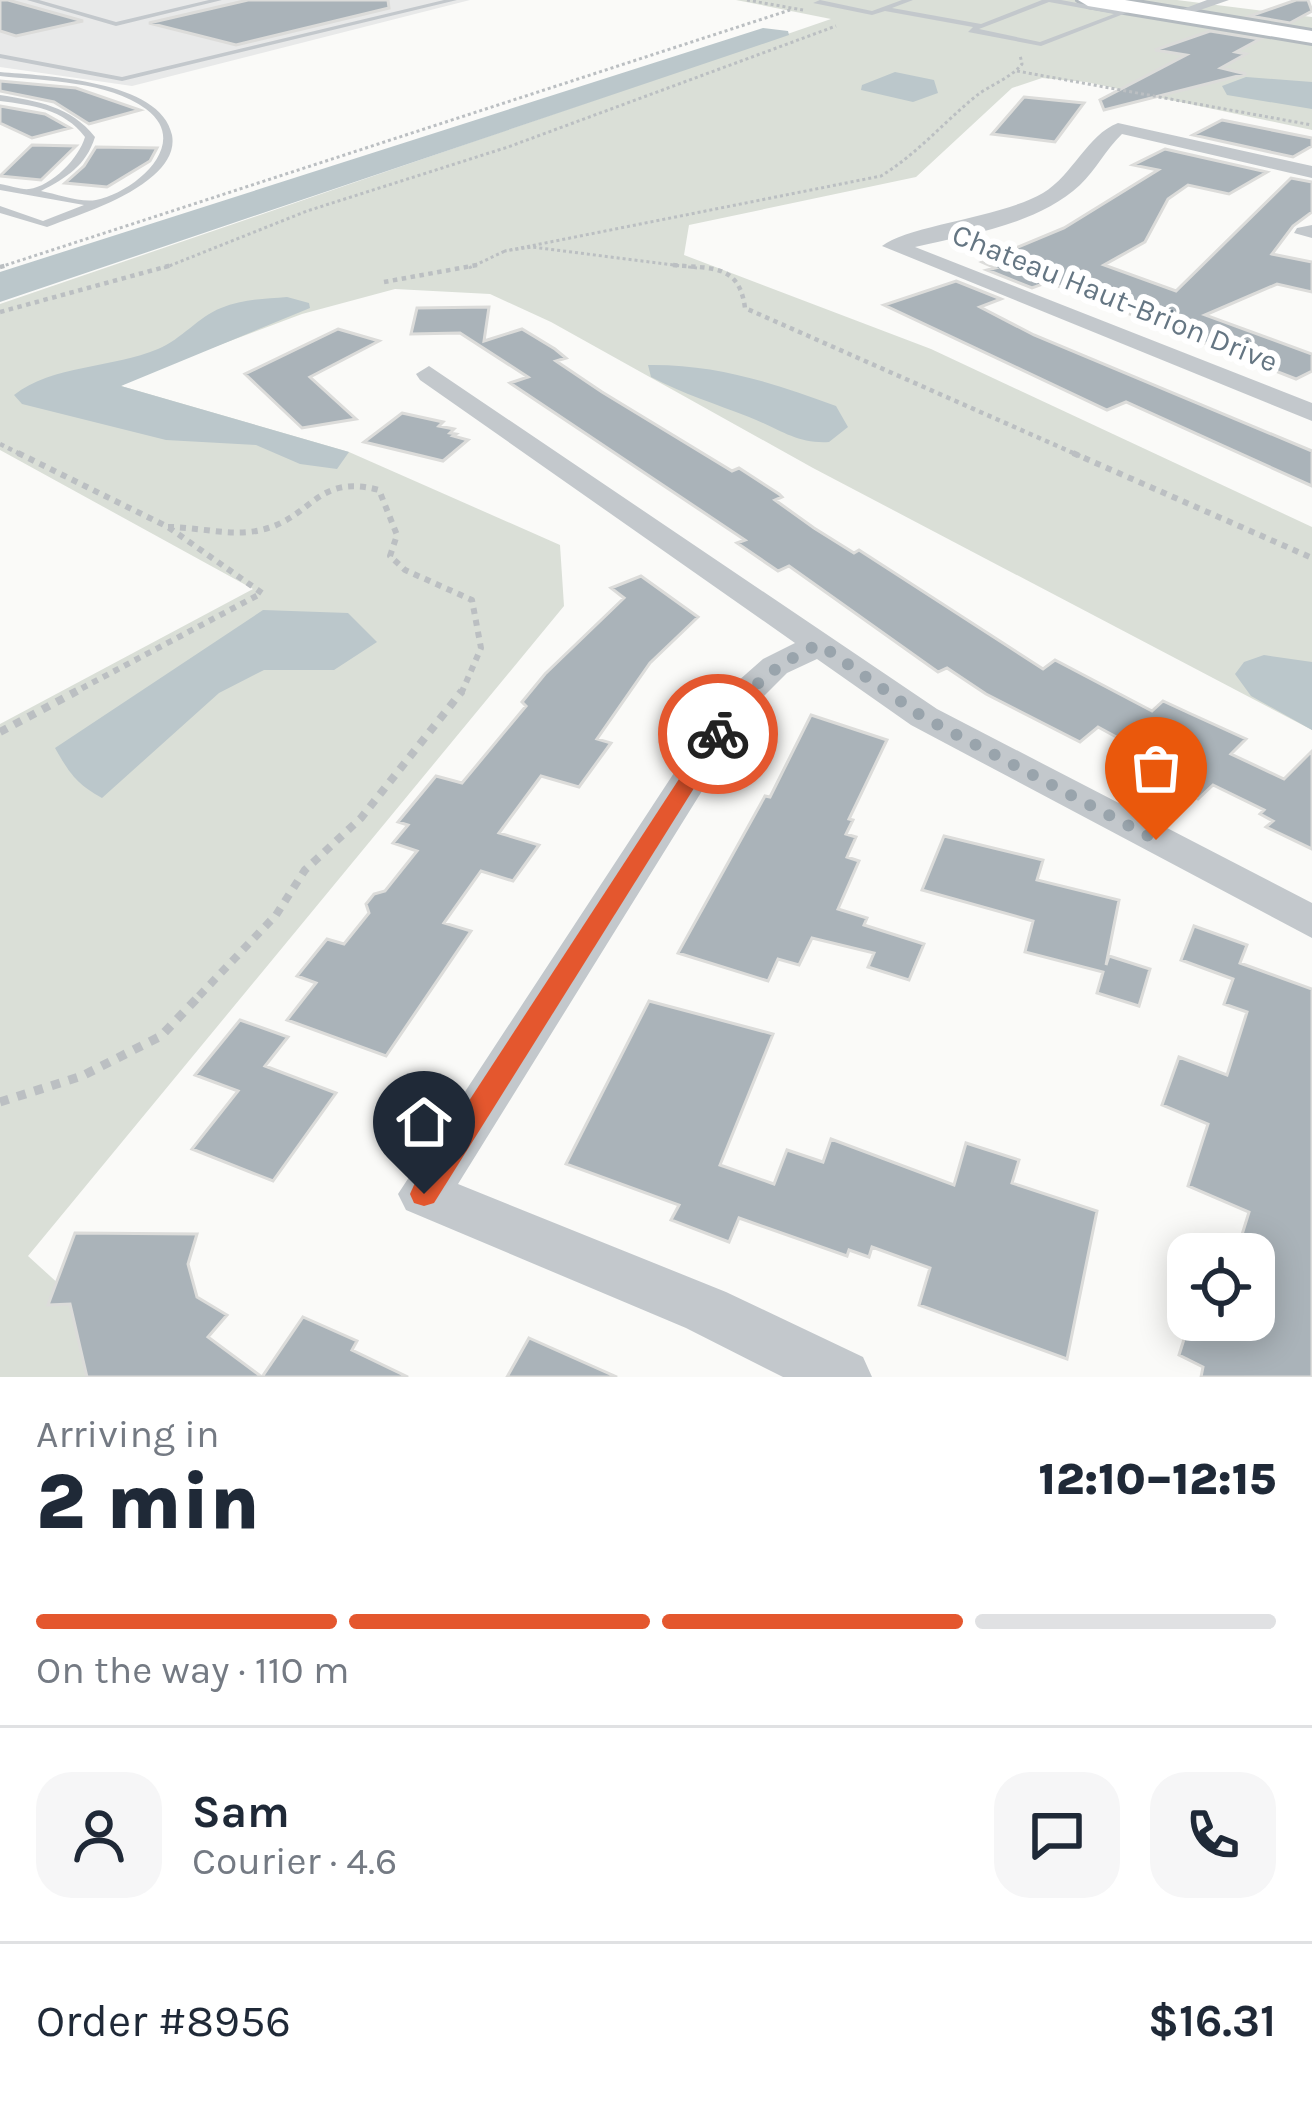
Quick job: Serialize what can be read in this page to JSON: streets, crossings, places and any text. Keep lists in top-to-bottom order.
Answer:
{
  "streets": {
    "street": ["Chateau Haut-Brion Drive"]
  },
  "page": {
    "heading": ["2 min", "Arriving in", "12:10–12:15"],
    "panel": [
      "Sam",
      "Courier · 4.6",
      "Order #8956",
      "$16.31"
    ],
    "bar": "On the way · 110 m"
  }
}
